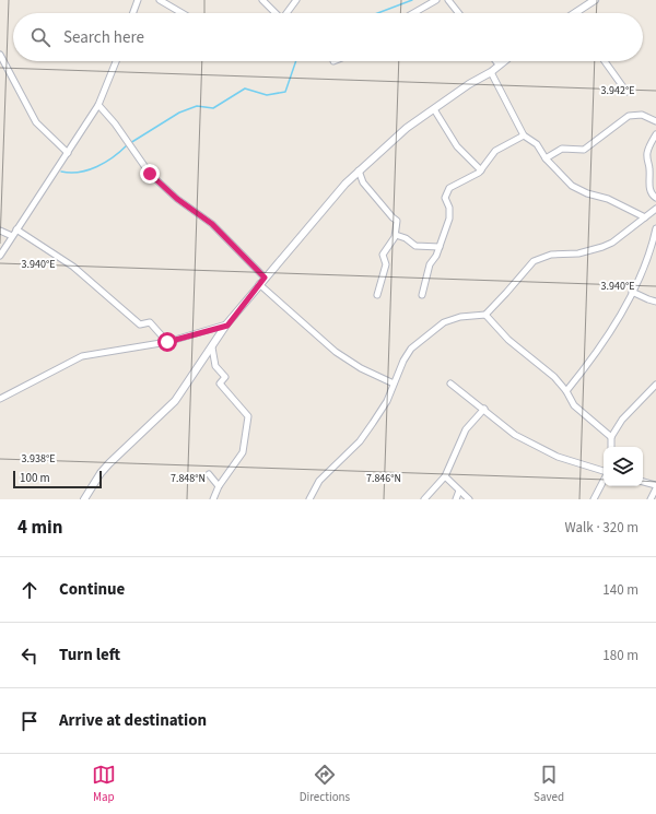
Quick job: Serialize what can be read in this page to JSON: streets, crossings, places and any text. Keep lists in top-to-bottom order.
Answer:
{
  "scale_bar": "100 m",
  "page": {
    "search": "Search here",
    "scale": "100 m",
    "heading": ["4 min", "Walk · 320 m"],
    "list": [
      ["Continue", "140 m"],
      ["Turn left", "180 m"],
      "Arrive at destination"
    ],
    "nav": ["Map", "Directions", "Saved"]
  },
  "coordinates": [
    "3.942°E",
    "3.940°E",
    "3.938°E",
    "7.848°N",
    "7.846°N"
  ]
}
